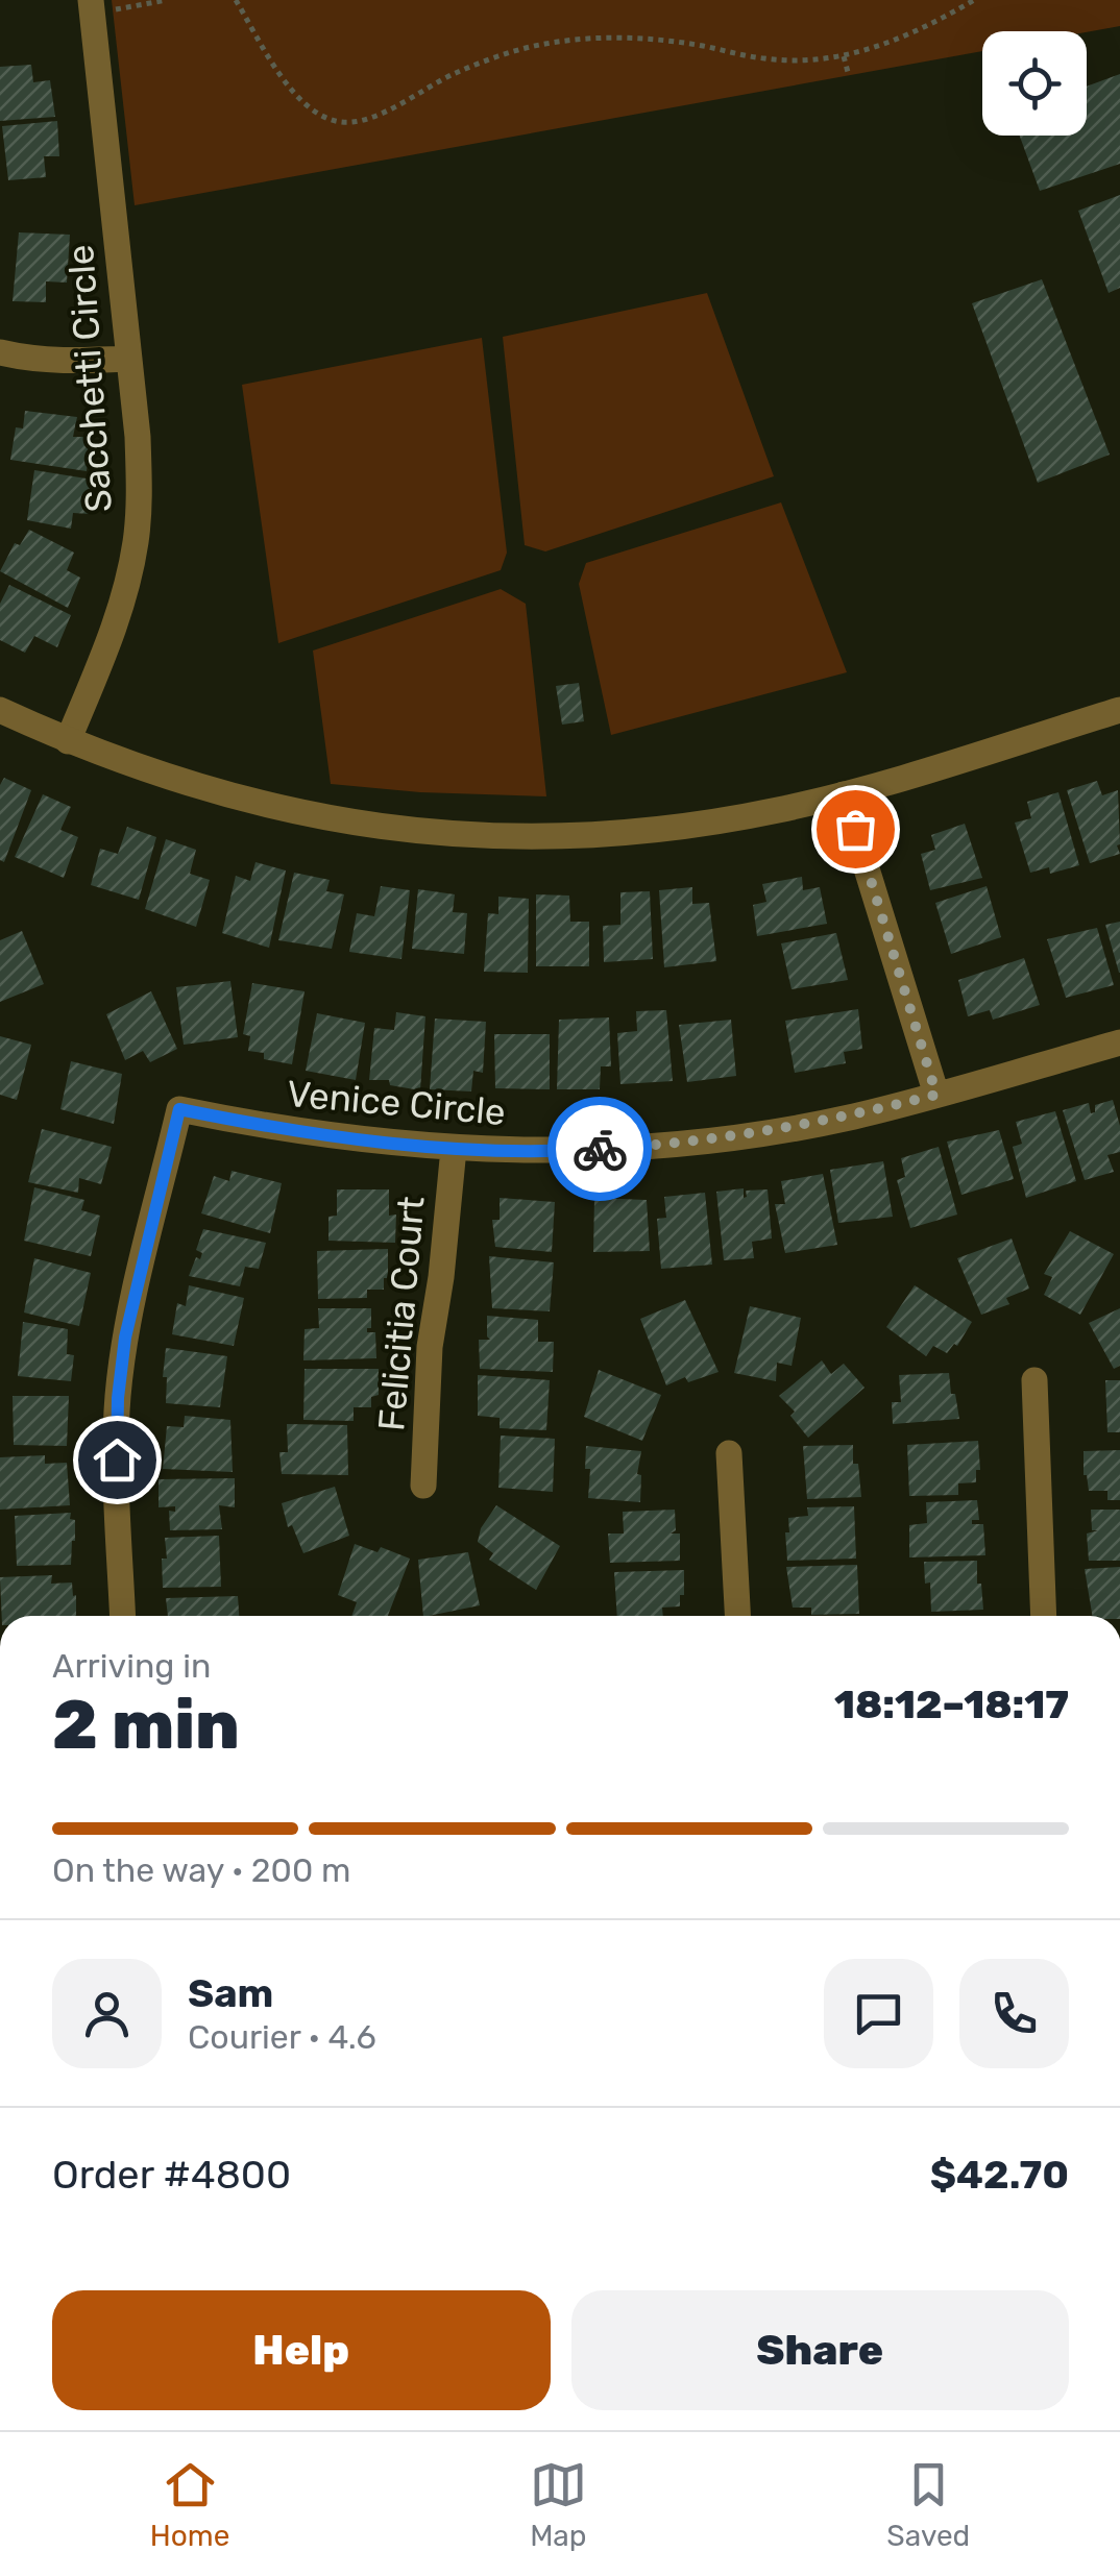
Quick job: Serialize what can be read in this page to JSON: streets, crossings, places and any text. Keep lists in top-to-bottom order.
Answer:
{
  "streets": {
    "street": ["Sacchetti Circle", "Venice Circle", "Felicitia Court"]
  },
  "crossings": [
    ["Venice Circle", "Felicitia Court"]
  ],
  "page": {
    "heading": ["2 min", "Arriving in", "18:12–18:17"],
    "panel": [
      "Sam",
      "Courier · 4.6",
      "Order #4800",
      "$42.70"
    ],
    "bar": "On the way · 200 m",
    "buttons": ["Help", "Share"],
    "tabs": ["Home", "Map", "Saved"]
  }
}
